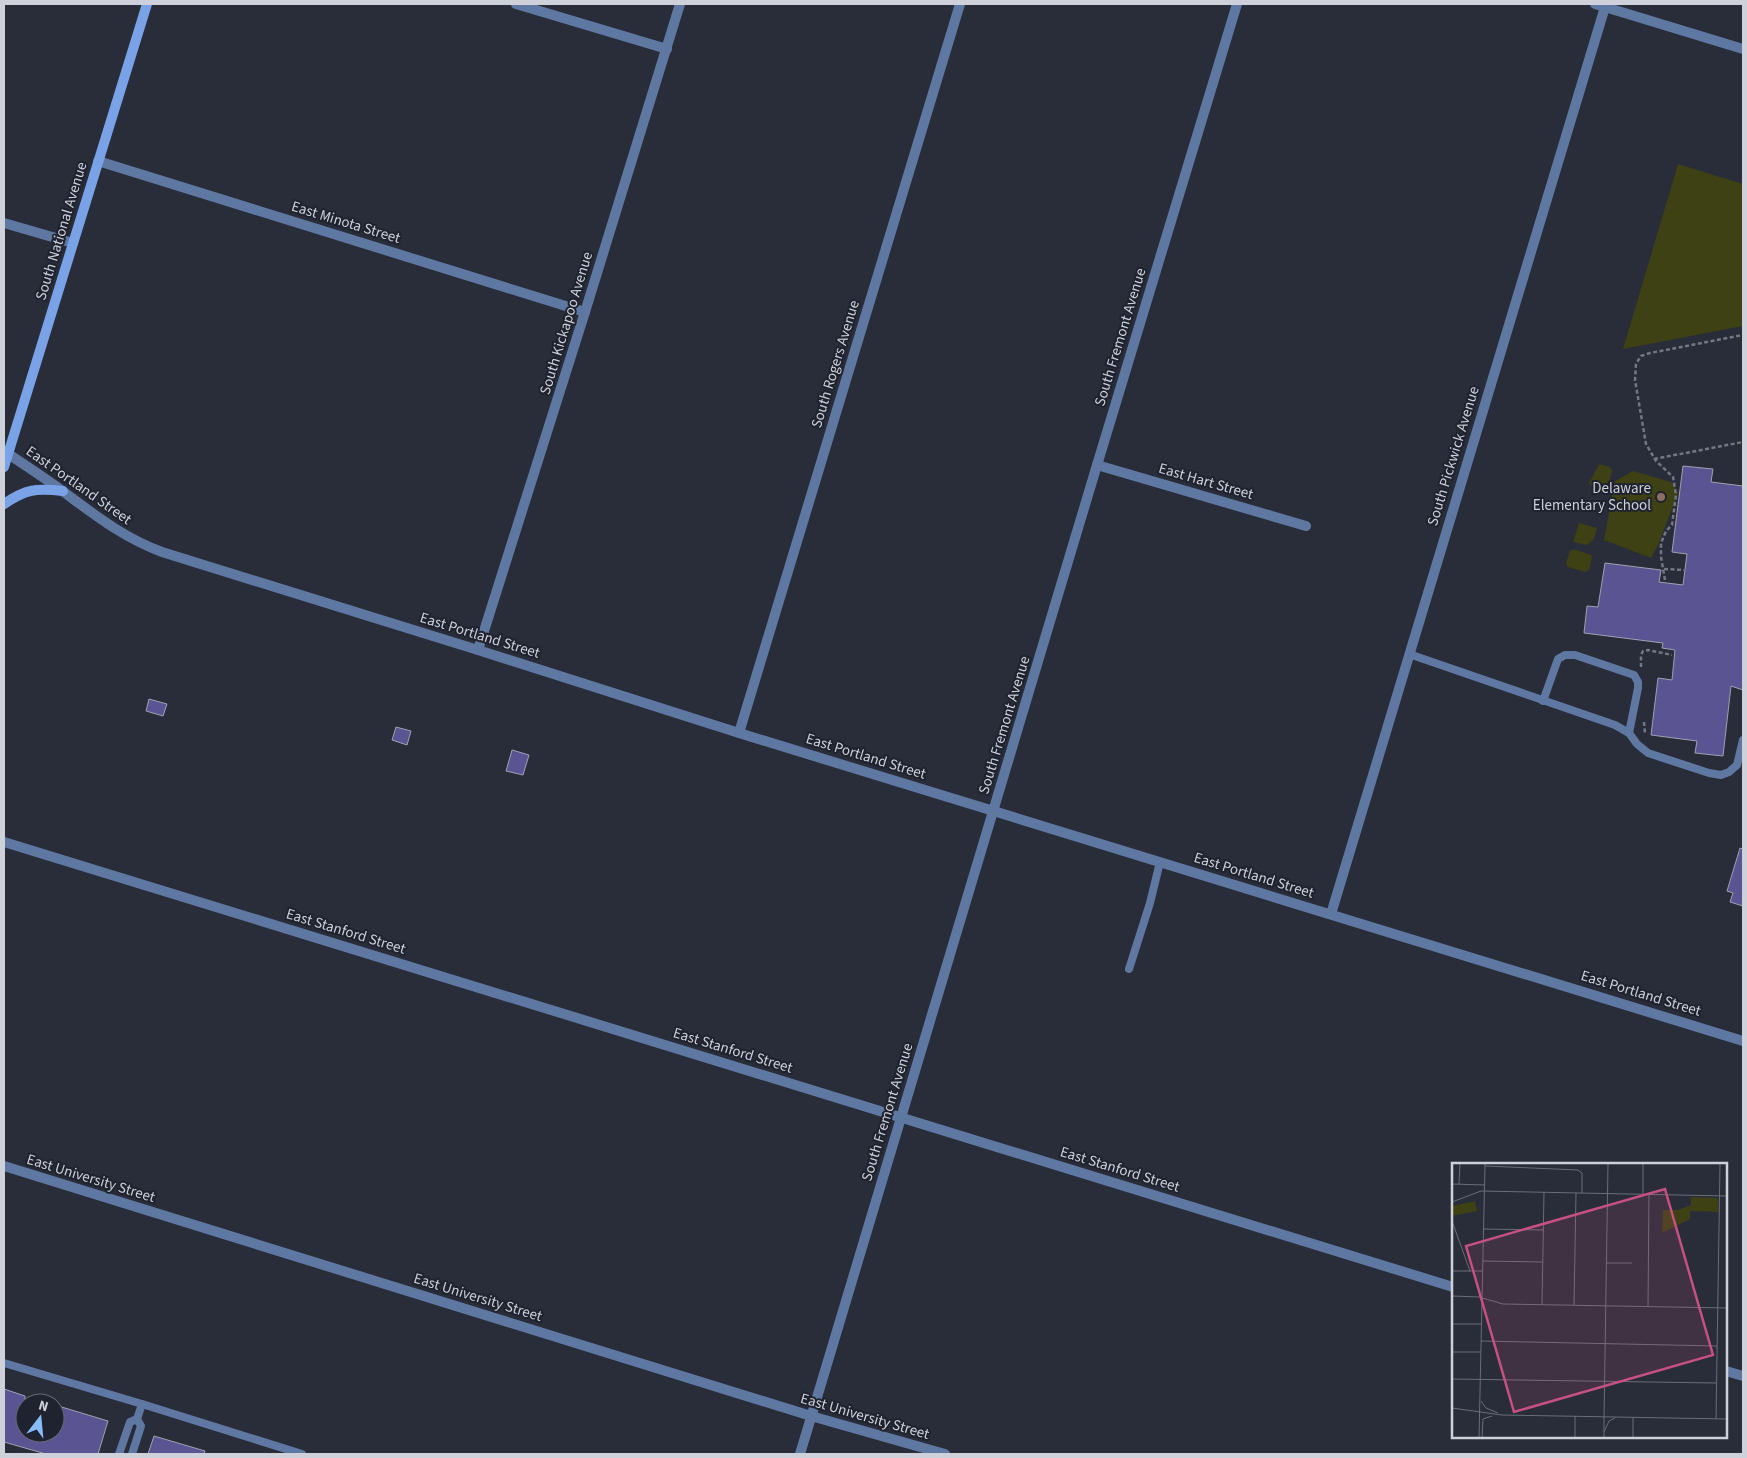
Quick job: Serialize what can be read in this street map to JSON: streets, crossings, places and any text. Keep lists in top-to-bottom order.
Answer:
{
  "streets": {
    "main road": ["South National Avenue"],
    "street": [
      "East Minota Street",
      "South Kickapoo Avenue",
      "South Fremont Avenue",
      "South Rogers Avenue",
      "South Pickwick Avenue",
      "East Hart Street",
      "East Portland Street",
      "East Stanford Street",
      "East University Street"
    ]
  },
  "crossings": [
    ["East Minota Street", "South National Avenue"],
    ["East Minota Street", "South Kickapoo Avenue"],
    ["South National Avenue", "East Portland Street"],
    ["South Kickapoo Avenue", "East Portland Street"],
    ["South Fremont Avenue", "East Hart Street"],
    ["South Fremont Avenue", "East Portland Street"],
    ["South Fremont Avenue", "East Stanford Street"],
    ["South Fremont Avenue", "East University Street"],
    ["South Rogers Avenue", "East Portland Street"],
    ["South Pickwick Avenue", "East Portland Street"]
  ],
  "places": ["Delaware Elementary School"],
  "north": "top"
}
